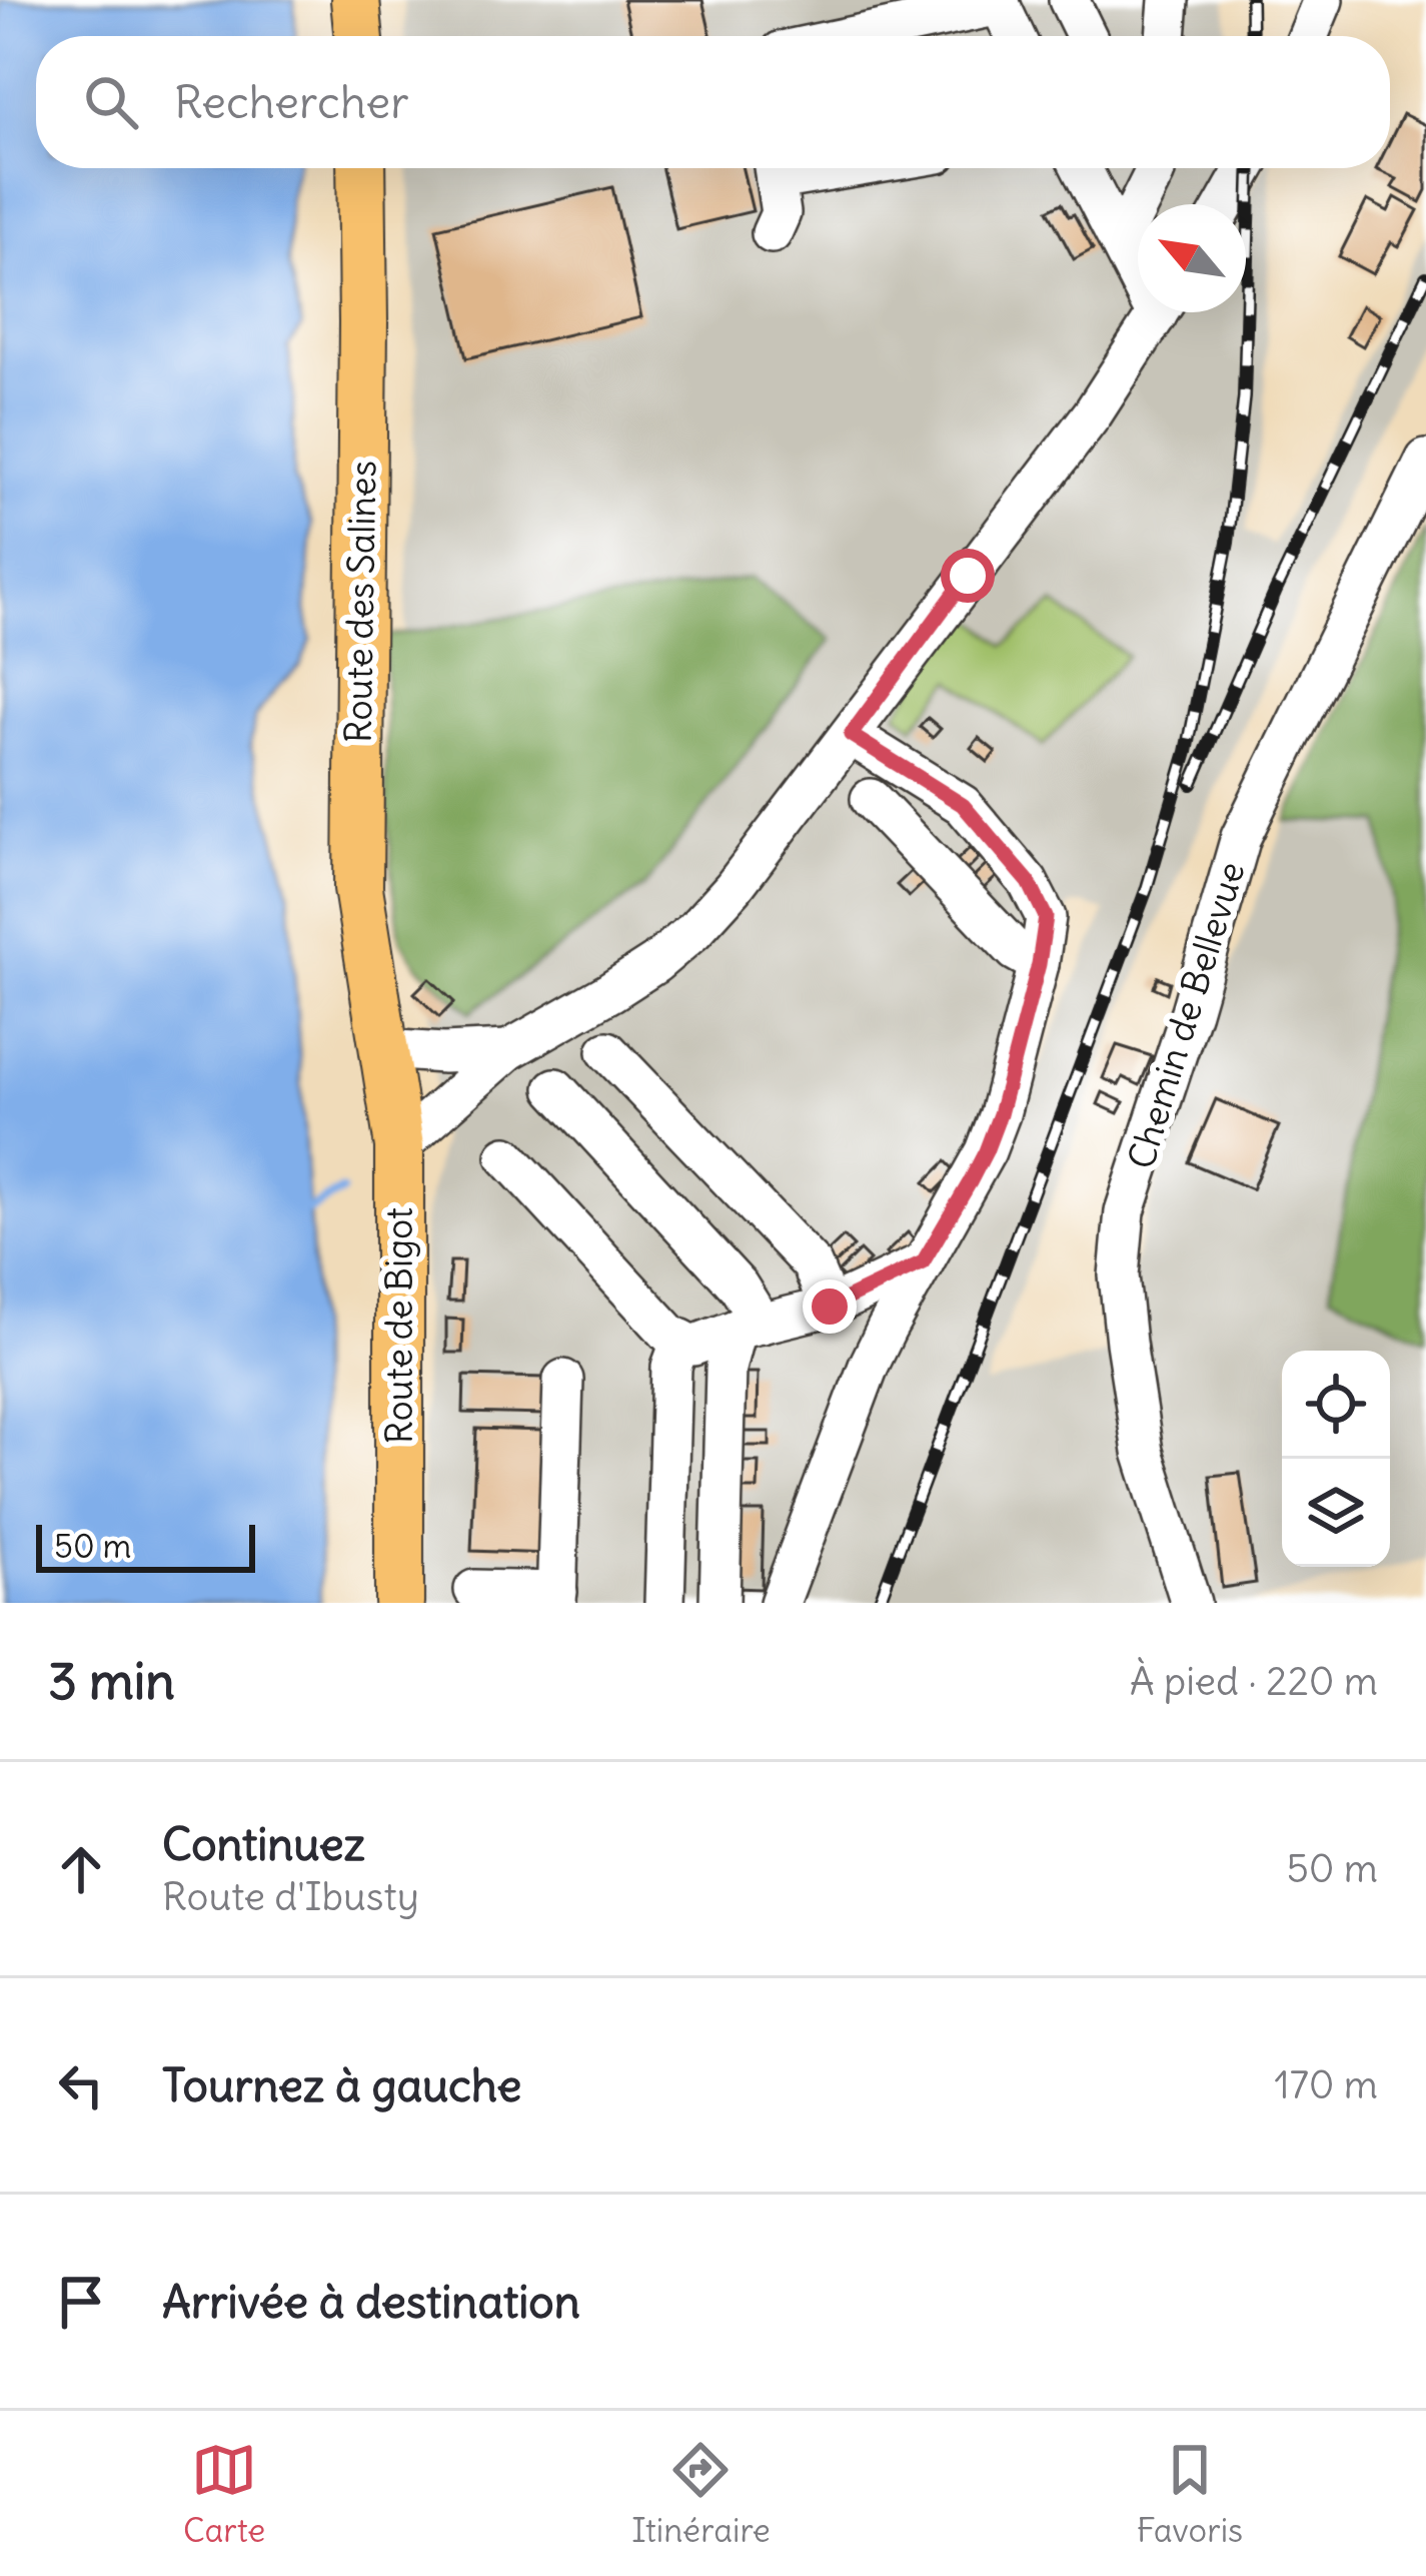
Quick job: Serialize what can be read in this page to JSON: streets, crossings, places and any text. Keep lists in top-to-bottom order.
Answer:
{
  "streets": {
    "main road": ["Route des Salines", "Route de Bigot"],
    "street": ["Chemin de Bellevue"]
  },
  "crossings": [
    ["Route des Salines", "Route de Bigot"]
  ],
  "scale_bar": "50 m",
  "north": "top left",
  "page": {
    "search": "Rechercher",
    "scale": "50 m",
    "heading": ["3 min", "À pied · 220 m"],
    "list": [
      ["Continuez", "Route d'Ibusty", "50 m"],
      ["Tournez à gauche", "170 m"],
      "Arrivée à destination"
    ],
    "nav": ["Carte", "Itinéraire", "Favoris"]
  }
}
